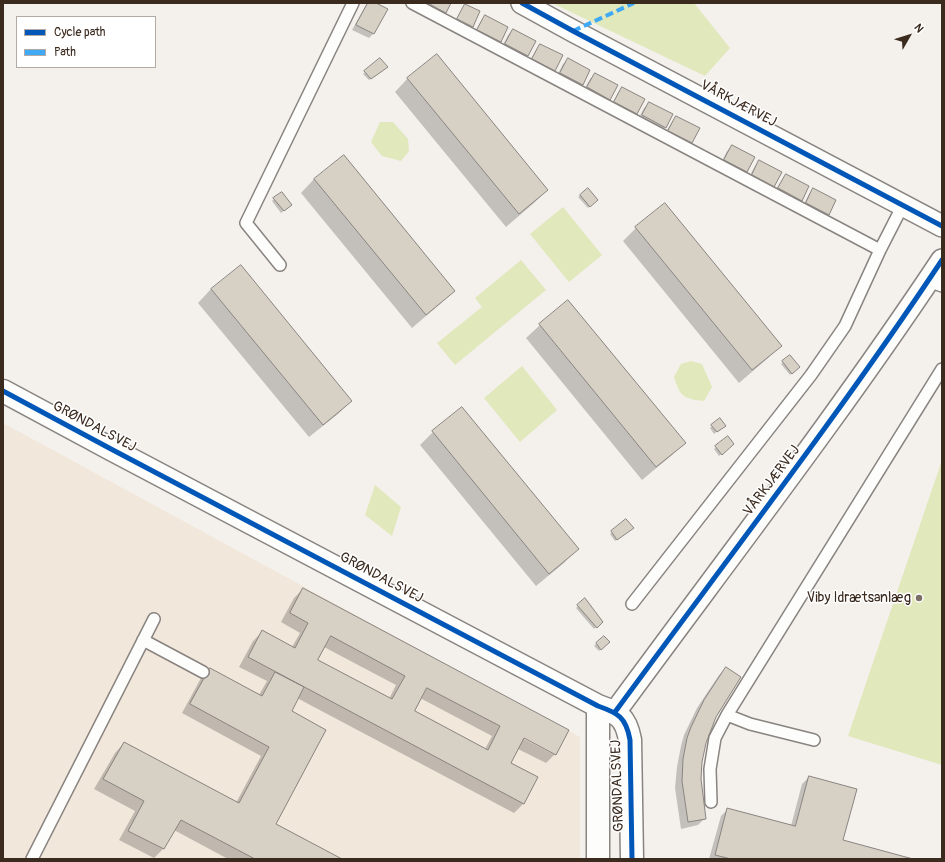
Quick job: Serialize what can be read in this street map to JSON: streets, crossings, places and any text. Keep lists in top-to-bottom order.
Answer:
{
  "streets": {
    "street": ["VÅRKJÆRVEJ", "GRØNDALSVEJ"]
  },
  "crossings": [
    ["VÅRKJÆRVEJ", "GRØNDALSVEJ"]
  ],
  "places": ["Viby Idrætsanlæg"],
  "legend": ["Cycle path", "Path"],
  "north": "top right"
}
